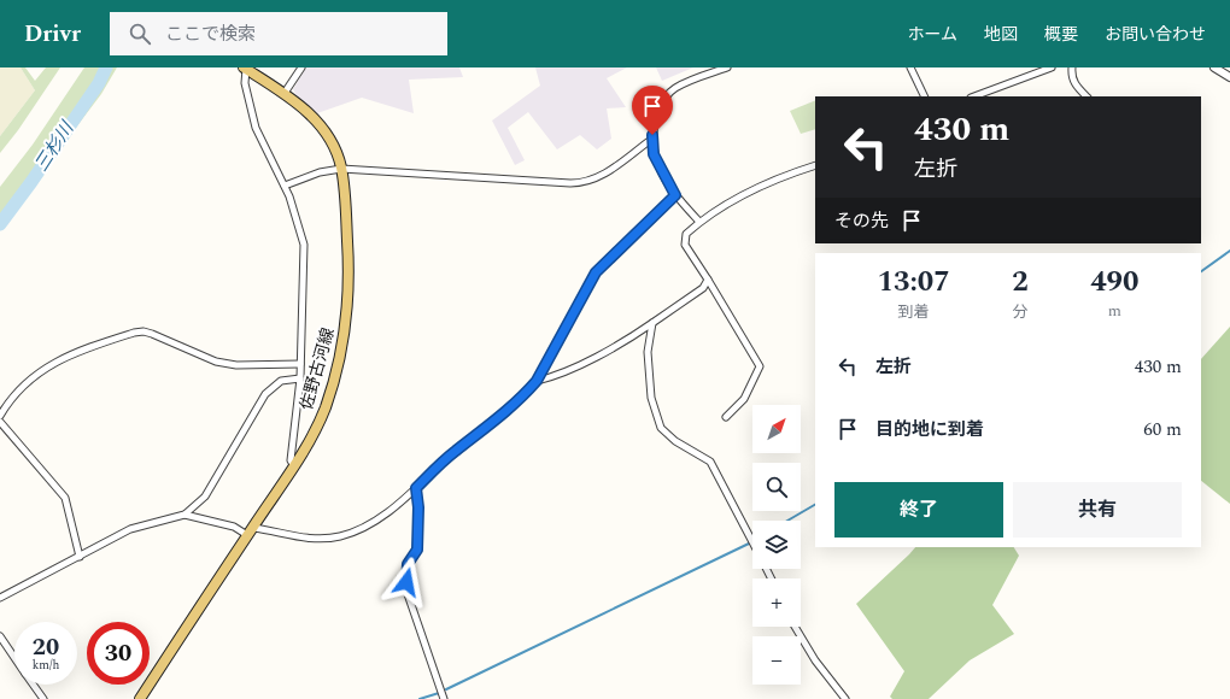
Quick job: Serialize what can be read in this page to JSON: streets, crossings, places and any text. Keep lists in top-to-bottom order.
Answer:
{
  "streets": {
    "main road": ["佐野古河線"]
  },
  "water": ["三杉川"],
  "north": "top right",
  "page": {
    "header": "Drivr",
    "search": "ここで検索",
    "nav": [
      "ホーム",
      "地図",
      "概要",
      "お問い合わせ"
    ],
    "turn": ["430 m", "左折"],
    "then": "その先",
    "eta": [
      "13:07",
      "到着",
      "2",
      "分",
      "490",
      "m"
    ],
    "list": [
      {
        "name": "左折",
        "value": "430 m"
      },
      {
        "name": "目的地に到着",
        "value": "60 m"
      }
    ],
    "map_buttons": ["+", "−"],
    "buttons": ["終了", "共有"],
    "speed": "20 km/h",
    "limit": "30"
  }
}
